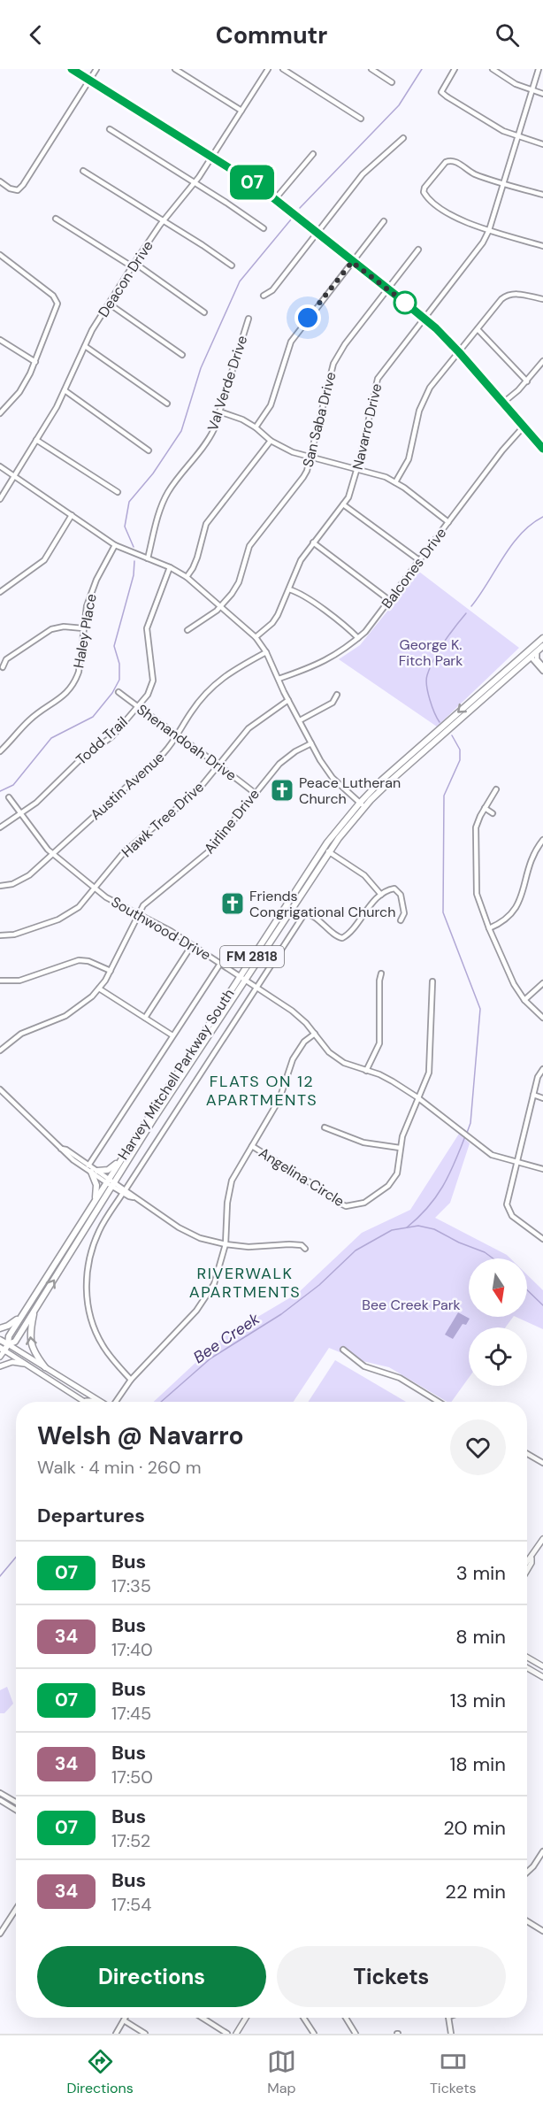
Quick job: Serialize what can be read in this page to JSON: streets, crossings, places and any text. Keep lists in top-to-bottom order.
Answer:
{
  "streets": {
    "highway": ["FM 2818", "Harvey Mitchell Parkway South"],
    "street": [
      "Deacon Drive",
      "Val Verde Drive",
      "San Saba Drive",
      "Navarro Drive",
      "Balcones Drive",
      "Haley Place",
      "Todd Trail",
      "Shenandoah Drive",
      "Austin Avenue",
      "Hawk Tree Drive",
      "Airline Drive",
      "Southwood Drive",
      "Angelina Circle"
    ]
  },
  "crossings": [
    ["Todd Trail", "Shenandoah Drive"],
    ["Todd Trail", "Southwood Drive"],
    ["Shenandoah Drive", "Austin Avenue"],
    ["Shenandoah Drive", "Hawk Tree Drive"],
    ["Shenandoah Drive", "Airline Drive"],
    ["Austin Avenue", "Southwood Drive"],
    ["Hawk Tree Drive", "Southwood Drive"],
    ["Airline Drive", "Southwood Drive"],
    ["Southwood Drive", "Harvey Mitchell Parkway South"],
    ["Southwood Drive", "Angelina Circle"]
  ],
  "districts": ["FLATS ON 12 APARTMENTS", "RIVERWALK APARTMENTS"],
  "water": ["Bee Creek"],
  "parks": ["George K. Fitch Park", "Bee Creek Park"],
  "places": {
    "church": ["Peace Lutheran Church", "Friends Congrigational Church"]
  },
  "lines": ["bus line 07"],
  "north": "bottom",
  "page": {
    "header": "Commutr",
    "on_map": "07",
    "heading": [
      ["Welsh @ Navarro", "Walk · 4 min · 260 m"],
      "Departures"
    ],
    "list": [
      {
        "mark": "07",
        "name": "Bus",
        "note": "17:35",
        "value": "3 min"
      },
      {
        "mark": "34",
        "name": "Bus",
        "note": "17:40",
        "value": "8 min"
      },
      {
        "mark": "07",
        "name": "Bus",
        "note": "17:45",
        "value": "13 min"
      },
      {
        "mark": "34",
        "name": "Bus",
        "note": "17:50",
        "value": "18 min"
      },
      {
        "mark": "07",
        "name": "Bus",
        "note": "17:52",
        "value": "20 min"
      },
      {
        "mark": "34",
        "name": "Bus",
        "note": "17:54",
        "value": "22 min"
      }
    ],
    "buttons": ["Directions", "Tickets"],
    "tabs": ["Directions", "Map", "Tickets"]
  }
}
